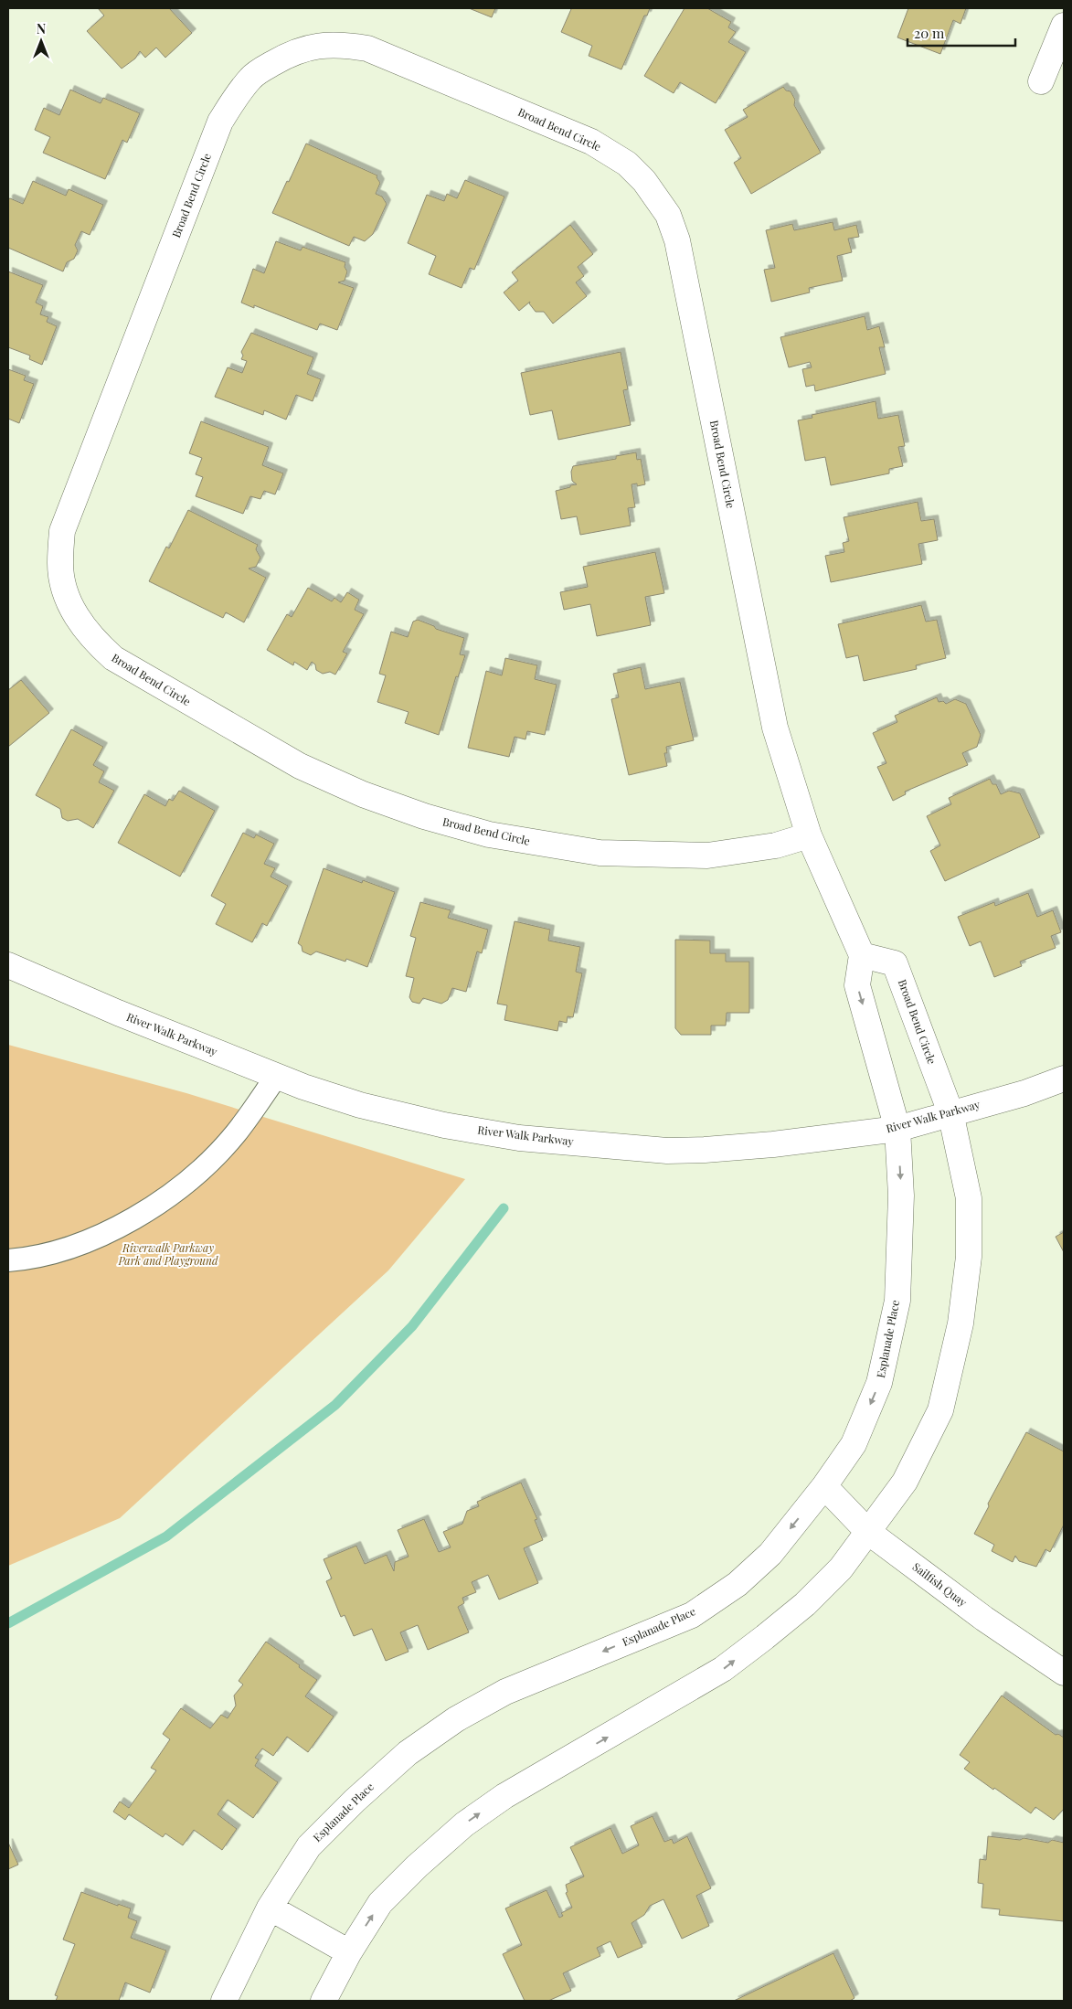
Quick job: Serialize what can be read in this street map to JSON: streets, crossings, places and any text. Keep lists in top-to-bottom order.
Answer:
{
  "streets": {
    "street": [
      "Broad Bend Circle",
      "River Walk Parkway",
      "Esplanade Place",
      "Sailfish Quay"
    ]
  },
  "crossings": [
    ["Broad Bend Circle", "River Walk Parkway"],
    ["River Walk Parkway", "Esplanade Place"],
    ["Esplanade Place", "Sailfish Quay"]
  ],
  "parks": ["Riverwalk Parkway Park and Playground"],
  "scale_bar": "20 m",
  "north": "top"
}
